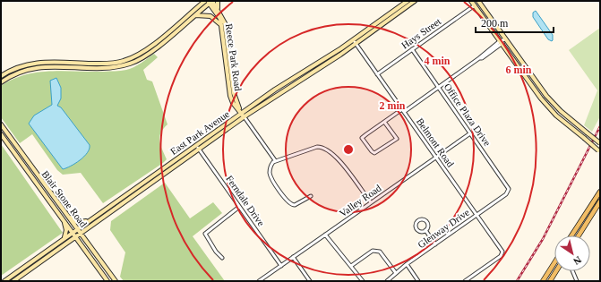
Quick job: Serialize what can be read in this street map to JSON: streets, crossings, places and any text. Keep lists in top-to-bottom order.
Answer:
{
  "streets": {
    "main road": ["Reece Park Road", "East Park Avenue", "Blair Stone Road"],
    "street": [
      "Hays Street",
      "Office Plaza Drive",
      "Belmont Road",
      "Ferndale Drive",
      "Valley Road",
      "Glenway Drive"
    ]
  },
  "crossings": [
    ["Hays Street", "Office Plaza Drive"],
    ["Hays Street", "Belmont Road"],
    ["Reece Park Road", "East Park Avenue"],
    ["Office Plaza Drive", "Valley Road"],
    ["Office Plaza Drive", "Glenway Drive"],
    ["East Park Avenue", "Belmont Road"],
    ["East Park Avenue", "Blair Stone Road"],
    ["East Park Avenue", "Ferndale Drive"],
    ["Belmont Road", "Valley Road"],
    ["Belmont Road", "Glenway Drive"],
    ["Ferndale Drive", "Valley Road"]
  ],
  "scale_bar": "200 m",
  "north": "bottom right",
  "rings": ["4 min", "6 min", "2 min"]
}
